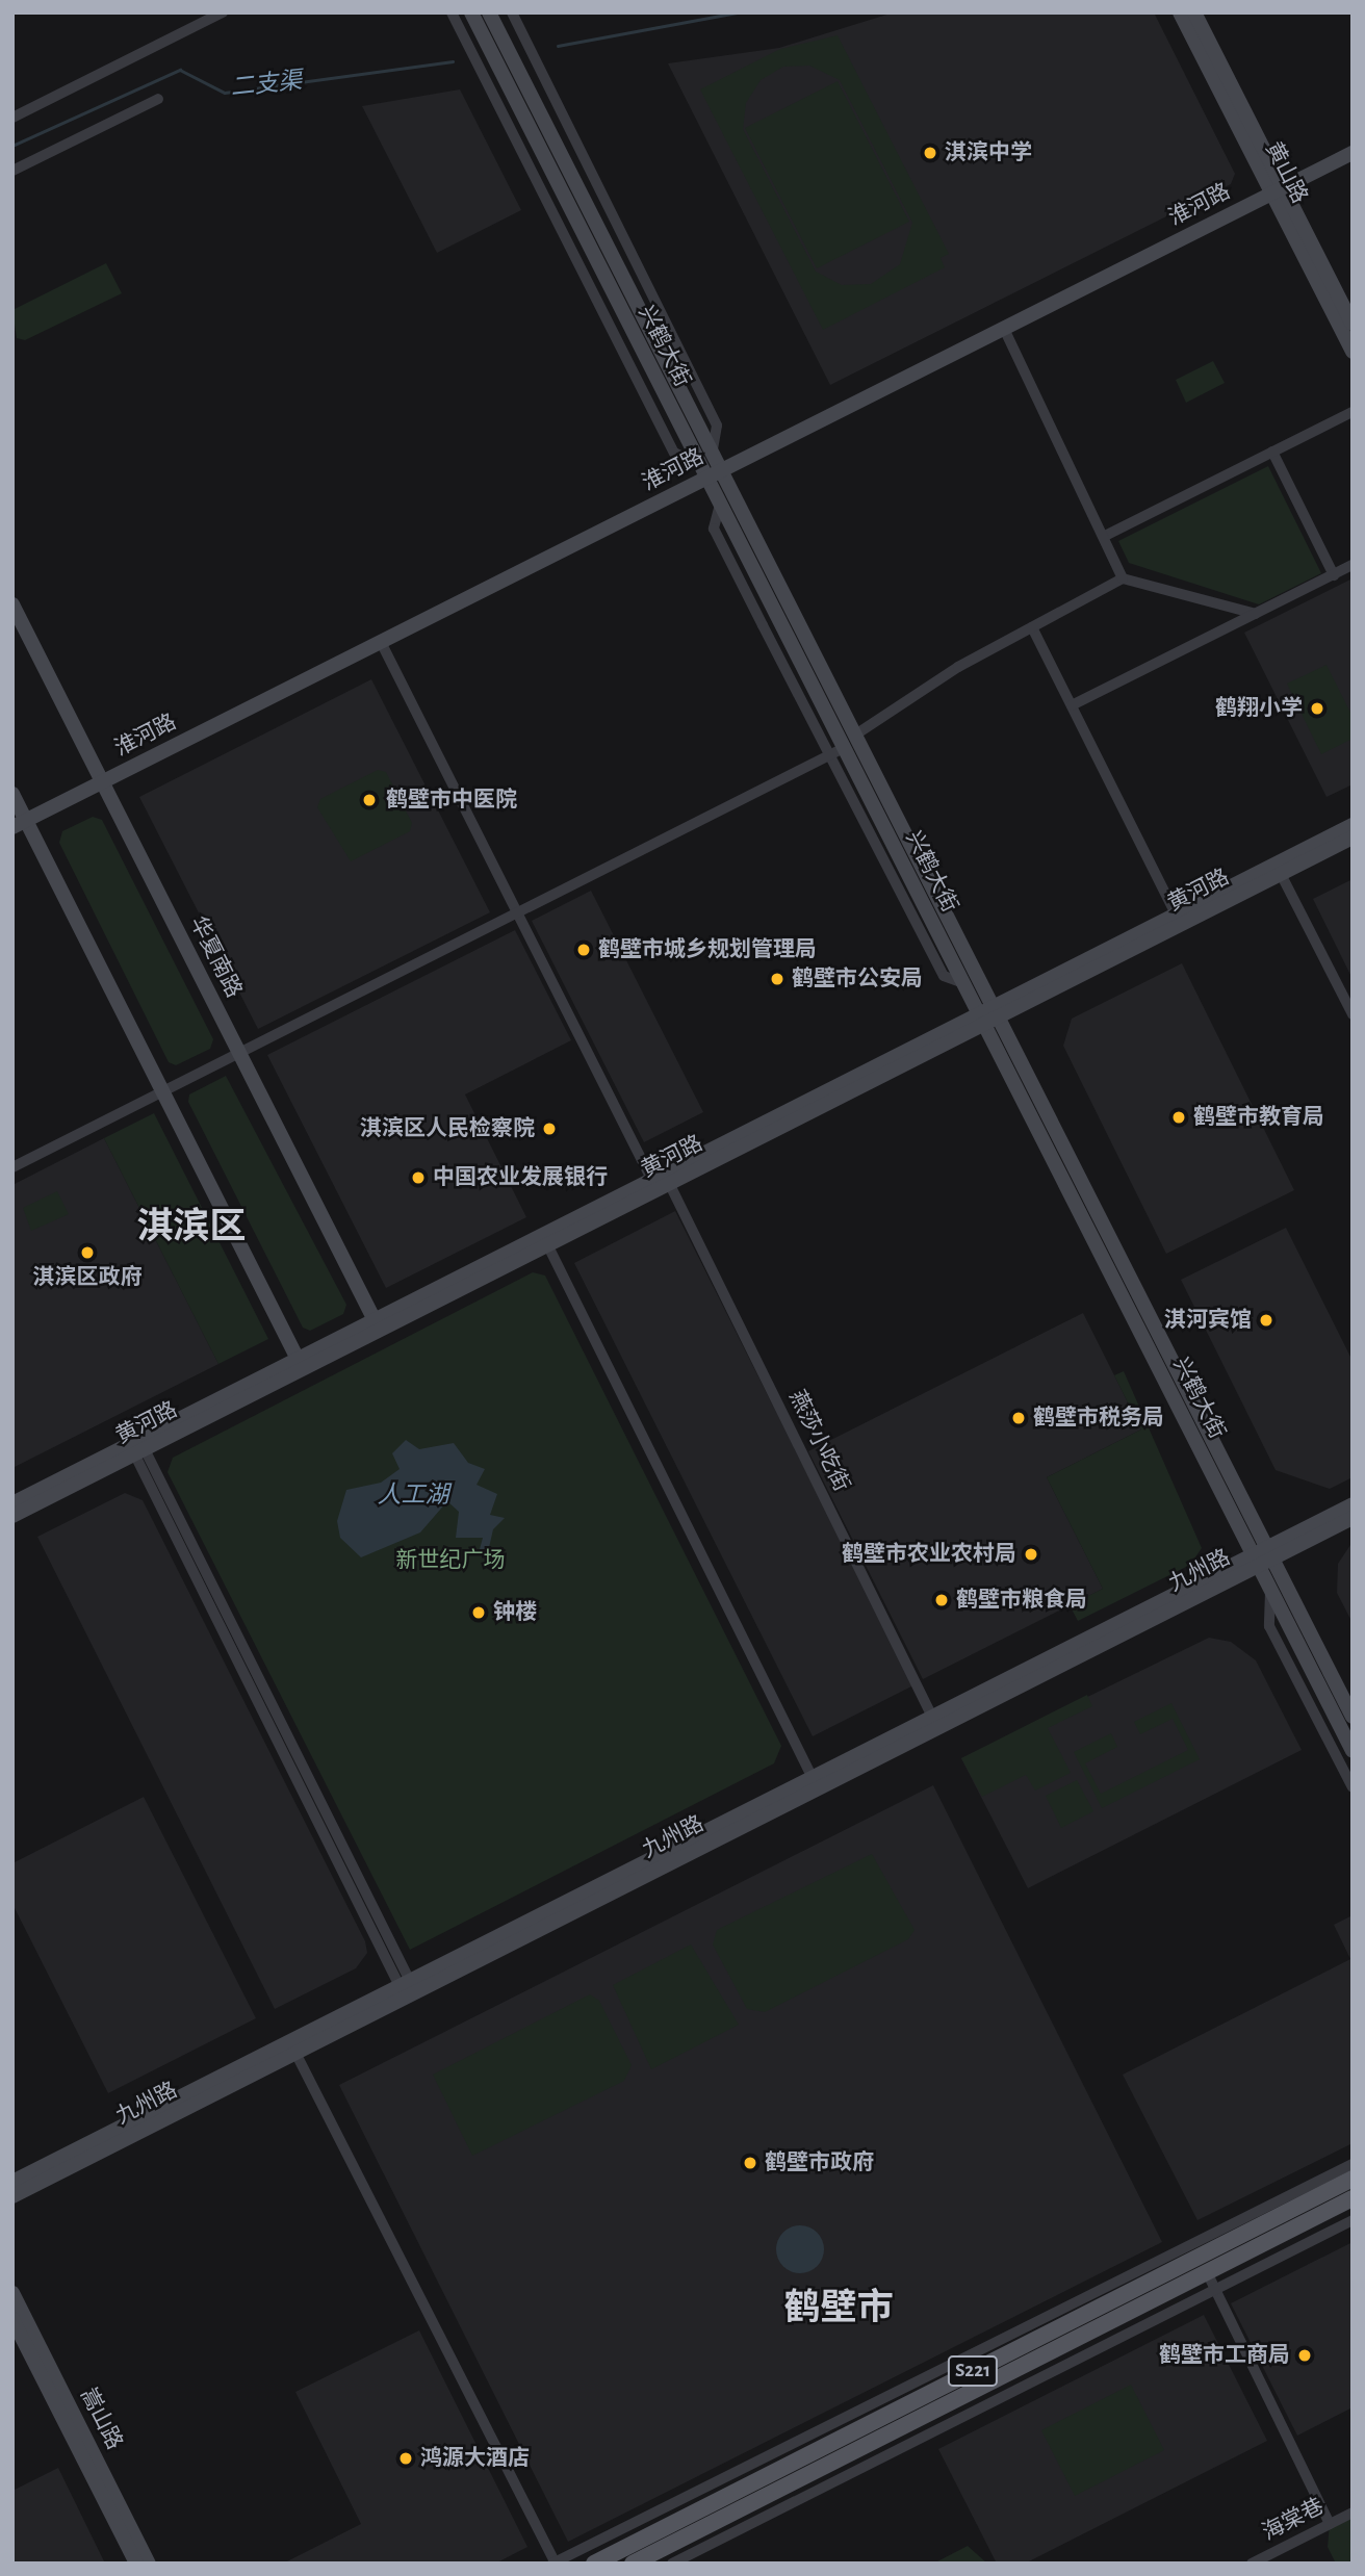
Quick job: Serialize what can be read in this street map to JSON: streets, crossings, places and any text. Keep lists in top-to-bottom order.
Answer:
{
  "streets": {
    "main road": ["S221"],
    "street": [
      "黄山路",
      "淮河路",
      "兴鹤大街",
      "黄河路",
      "华夏南路",
      "燕莎小吃街",
      "九州路",
      "嵩山路",
      "海棠巷"
    ]
  },
  "crossings": [
    ["黄山路", "淮河路"],
    ["淮河路", "兴鹤大街"],
    ["淮河路", "华夏南路"],
    ["兴鹤大街", "黄河路"],
    ["兴鹤大街", "九州路"],
    ["黄河路", "华夏南路"],
    ["黄河路", "燕莎小吃街"],
    ["燕莎小吃街", "九州路"]
  ],
  "districts": ["淇滨区", "鹤壁市"],
  "water": ["二支渠", "人工湖"],
  "parks": ["新世纪广场"],
  "places": [
    "淇滨中学",
    "鹤翔小学",
    "鹤壁市中医院",
    "鹤壁市城乡规划管理局",
    "鹤壁市公安局",
    "鹤壁市教育局",
    "淇滨区人民检察院",
    "中国农业发展银行",
    "淇滨区政府",
    "淇河宾馆",
    "鹤壁市税务局",
    "鹤壁市农业农村局",
    "鹤壁市粮食局",
    "钟楼",
    "鹤壁市政府",
    "鹤壁市工商局",
    "鸿源大酒店"
  ]
}
